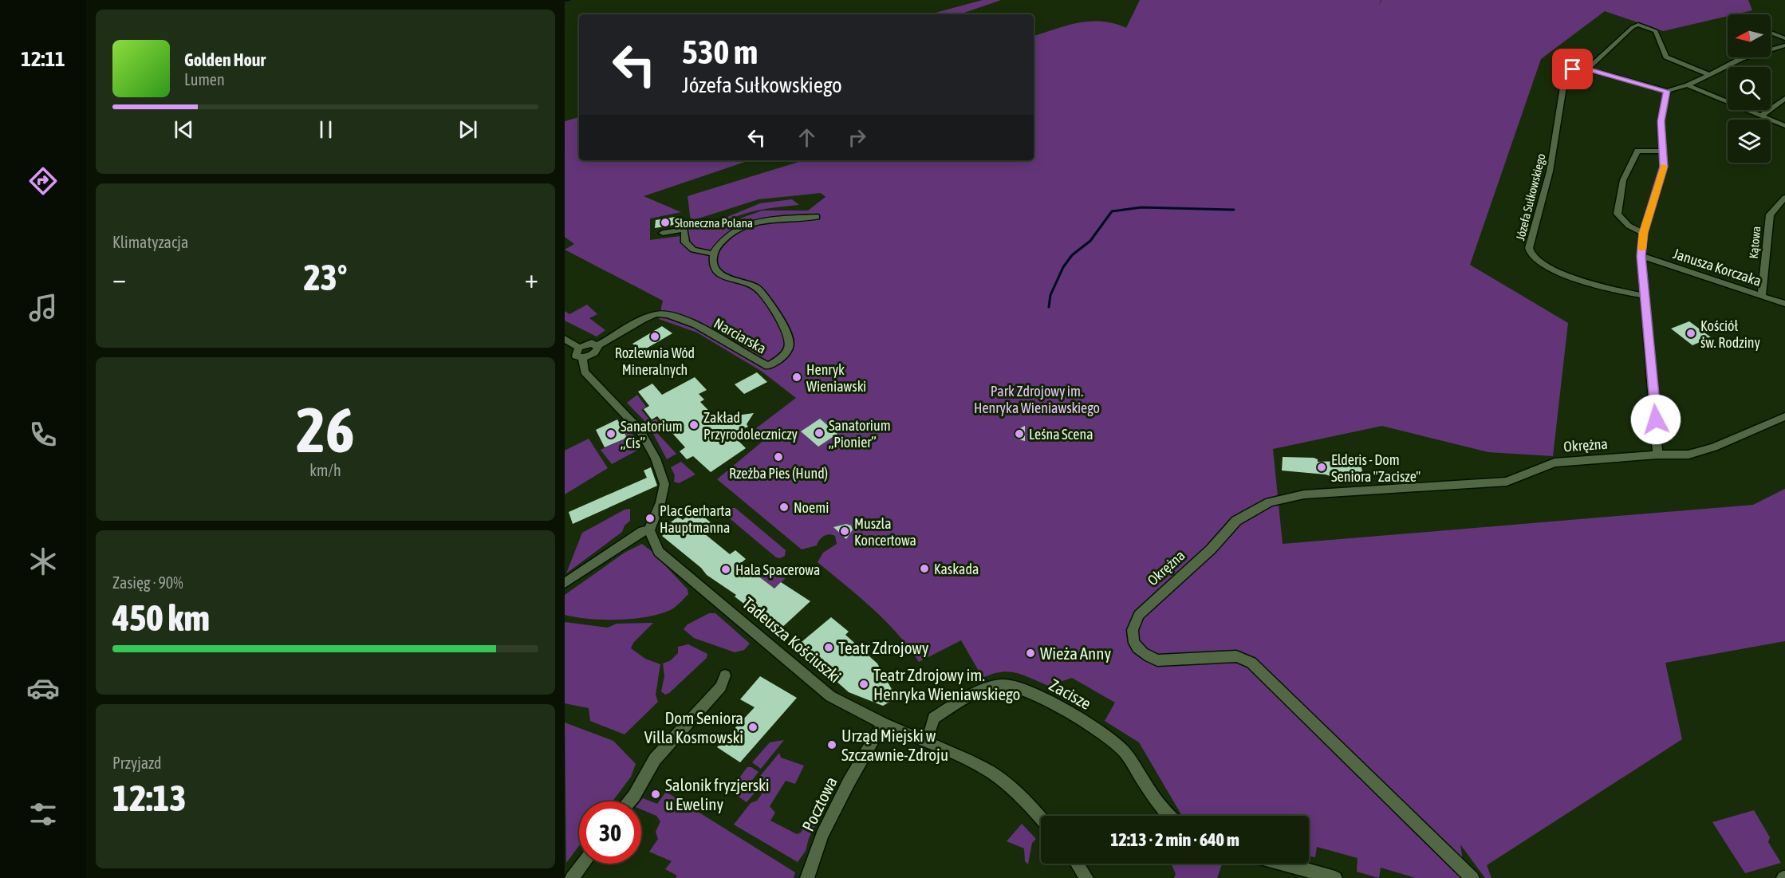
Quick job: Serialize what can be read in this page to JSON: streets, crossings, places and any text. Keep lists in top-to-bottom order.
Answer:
{
  "streets": {
    "street": [
      "Józefa Sułkowskiego",
      "Kątowa",
      "Janusza Korczaka",
      "Narciarska",
      "Okrężna",
      "Tadeusza Kościuszki",
      "Zacisze",
      "Pocztowa"
    ]
  },
  "crossings": [
    ["Kątowa", "Janusza Korczaka"],
    ["Tadeusza Kościuszki", "Zacisze"],
    ["Tadeusza Kościuszki", "Pocztowa"]
  ],
  "parks": ["Park Zdrojowy im. Henryka Wieniawskiego"],
  "places": [
    "Słoneczna Polana",
    "Kościół św. Rodziny",
    "Rozlewnia Wód Mineralnych",
    "Henryk Wieniawski",
    "Zakład Przyrodoleczniczy",
    "Sanatorium „Pionier”",
    "Sanatorium „Cis”",
    "Leśna Scena",
    "Rzeźba Pies (Hund)",
    "Elderis - Dom Seniora \"Zacisze\"",
    "Noemi",
    "Plac Gerharta Hauptmanna",
    "Muszla Koncertowa",
    "Kaskada",
    "Hala Spacerowa",
    "Teatr Zdrojowy",
    "Wieża Anny",
    "Teatr Zdrojowy im. Henryka Wieniawskiego",
    "Dom Seniora Villa Kosmowski",
    "Urząd Miejski w Szczawnie-Zdroju",
    "Salonik fryzjerski u Eweliny"
  ],
  "north": "left",
  "page": {
    "tabs": "12:11",
    "turn": ["530 m", "Józefa Sułkowskiego"],
    "song": ["Golden Hour", "Lumen"],
    "tile": [
      "Klimatyzacja",
      ["26", "km/h"],
      ["Zasięg · 90%", "450 km"],
      ["Przyjazd", "12:13"]
    ],
    "heat": ["−", "23°", "+"],
    "limit": "30",
    "trip": "12:13 · 2 min · 640 m"
  }
}
